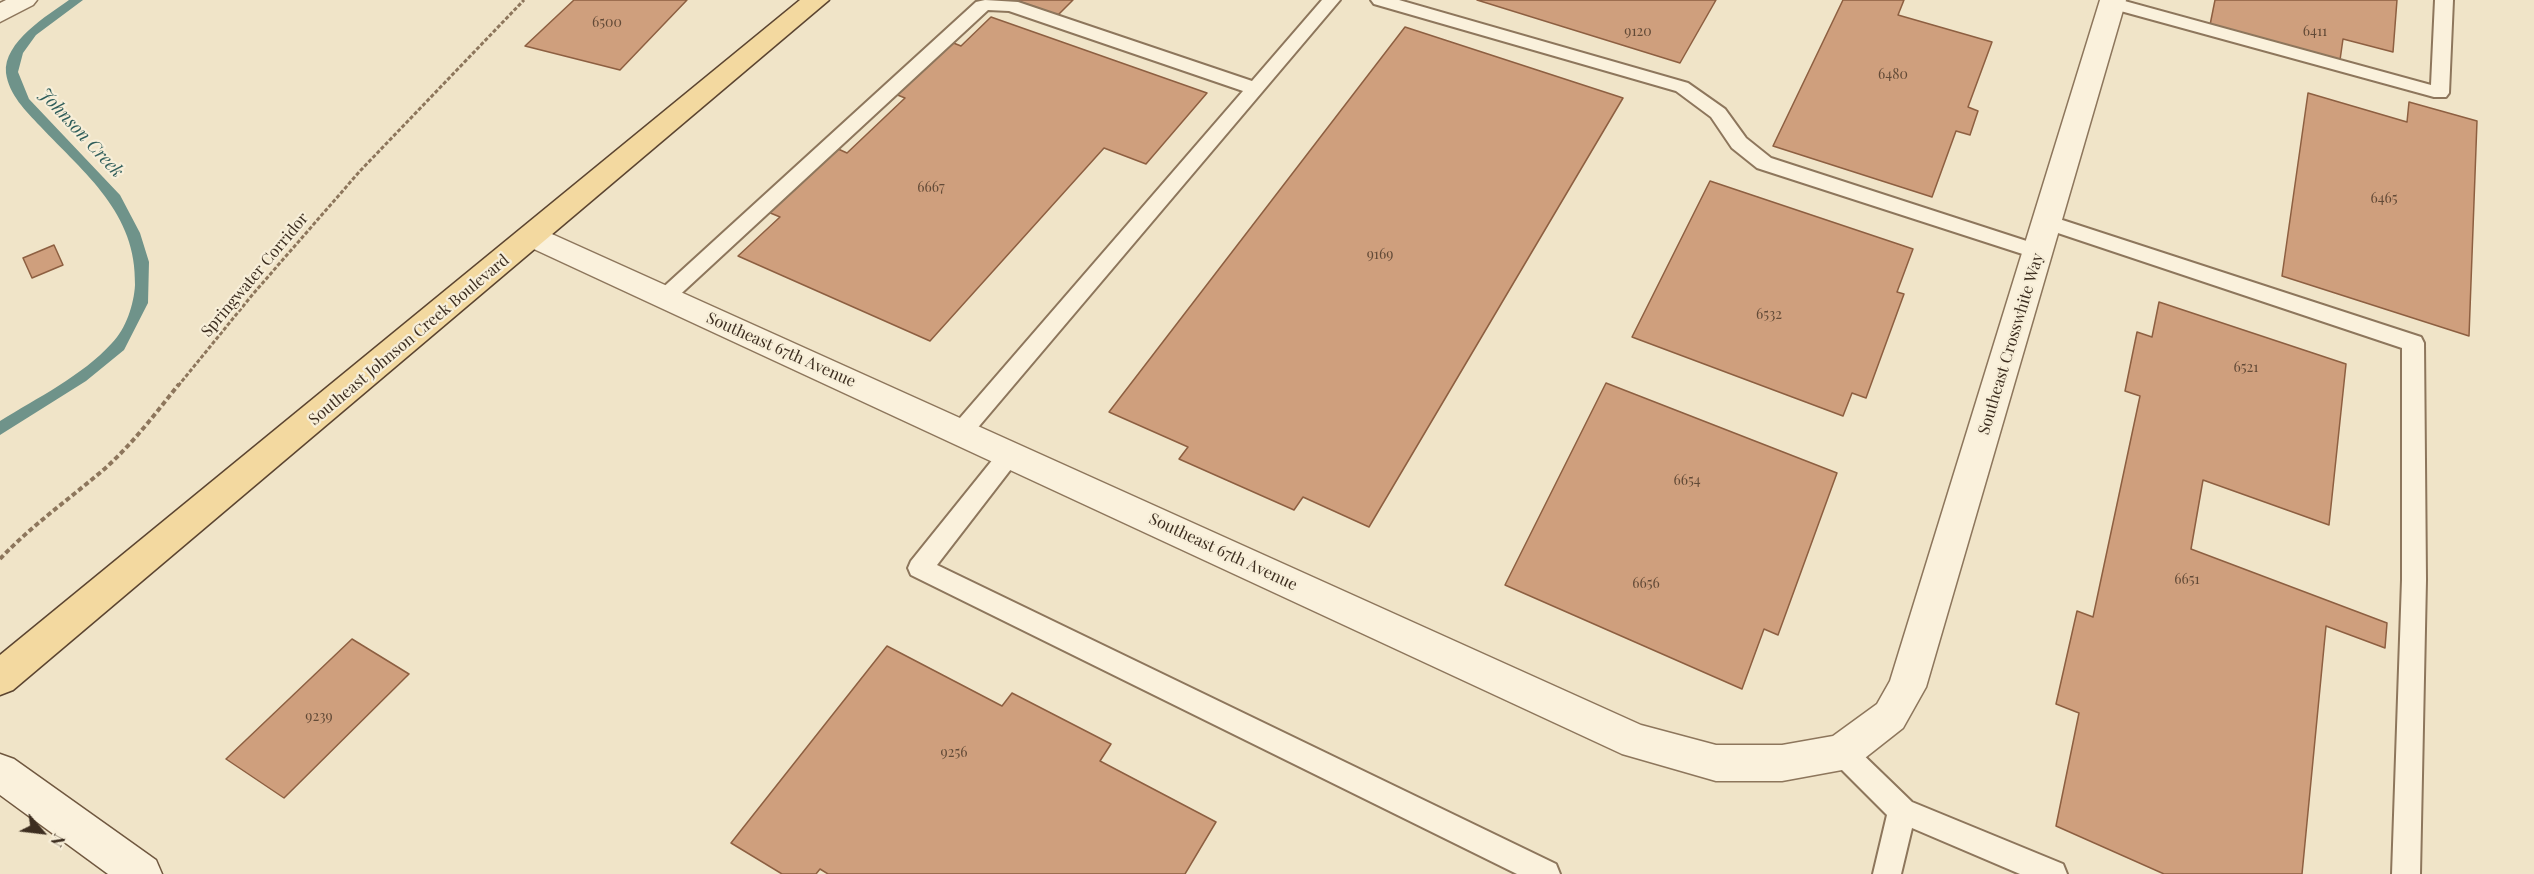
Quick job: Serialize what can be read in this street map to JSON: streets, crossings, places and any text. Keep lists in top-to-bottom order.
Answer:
{
  "streets": {
    "main road": ["Southeast Johnson Creek Boulevard"],
    "street": ["Southeast Crosswhite Way", "Southeast 67th Avenue"],
    "path": ["Springwater Corridor"]
  },
  "crossings": [
    ["Southeast Johnson Creek Boulevard", "Southeast 67th Avenue"],
    ["Southeast Crosswhite Way", "Southeast 67th Avenue"]
  ],
  "water": ["Johnson Creek"],
  "house_numbers": [
    "6500",
    "9120",
    "6411",
    "6480",
    "6667",
    "6465",
    "9169",
    "6532",
    "6521",
    "6654",
    "6651",
    "6656",
    "9239",
    "9256"
  ],
  "north": "bottom right"
}
